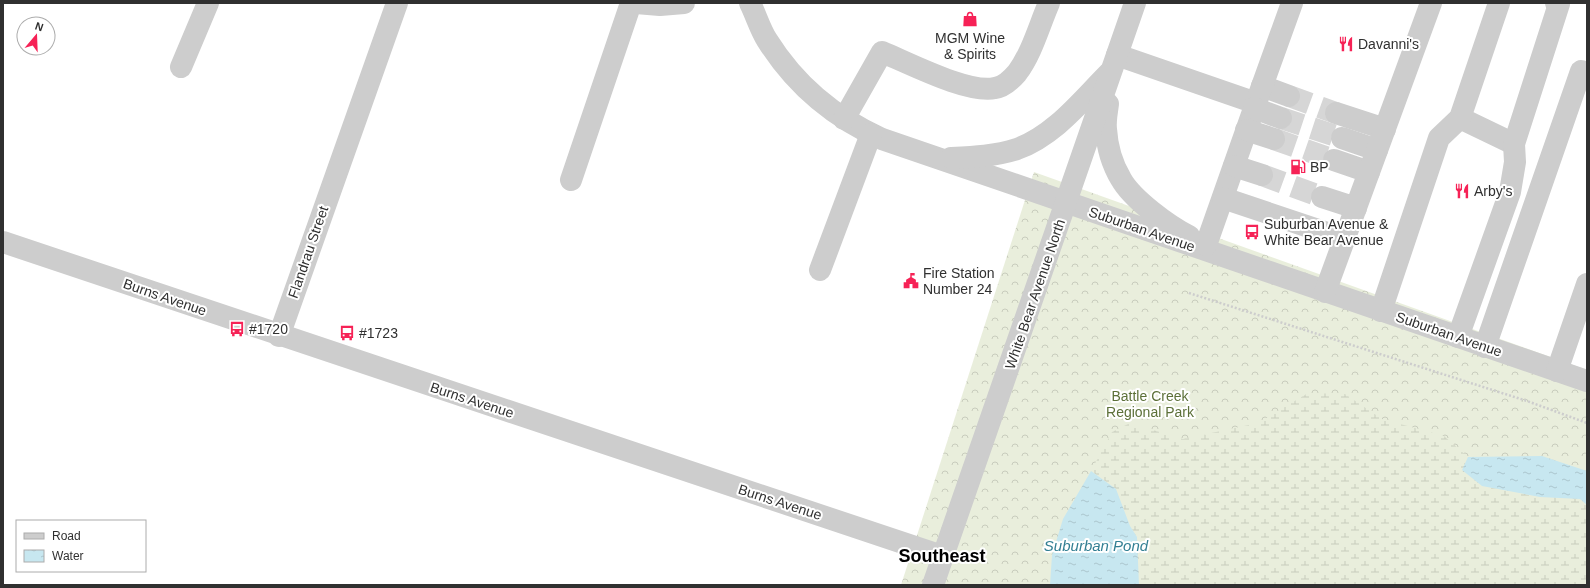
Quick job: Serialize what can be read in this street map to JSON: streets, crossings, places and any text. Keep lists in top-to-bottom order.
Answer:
{
  "streets": {
    "street": [
      "Suburban Avenue",
      "Flandrau Street",
      "White Bear Avenue North",
      "Burns Avenue"
    ]
  },
  "crossings": [
    ["Suburban Avenue", "White Bear Avenue North"],
    ["Flandrau Street", "Burns Avenue"],
    ["White Bear Avenue North", "Burns Avenue"]
  ],
  "districts": ["Southeast"],
  "water": ["Suburban Pond"],
  "parks": ["Battle Creek Regional Park"],
  "places": {
    "shop": ["MGM Wine & Spirits"],
    "restaurant": ["Davanni's", "Arby's"],
    "fuel station": ["BP"],
    "bus stop": ["Suburban Avenue & White Bear Avenue", "#1720", "#1723"],
    "public building": ["Fire Station Number 24"]
  },
  "legend": ["Road", "Water"],
  "north": "top"
}
